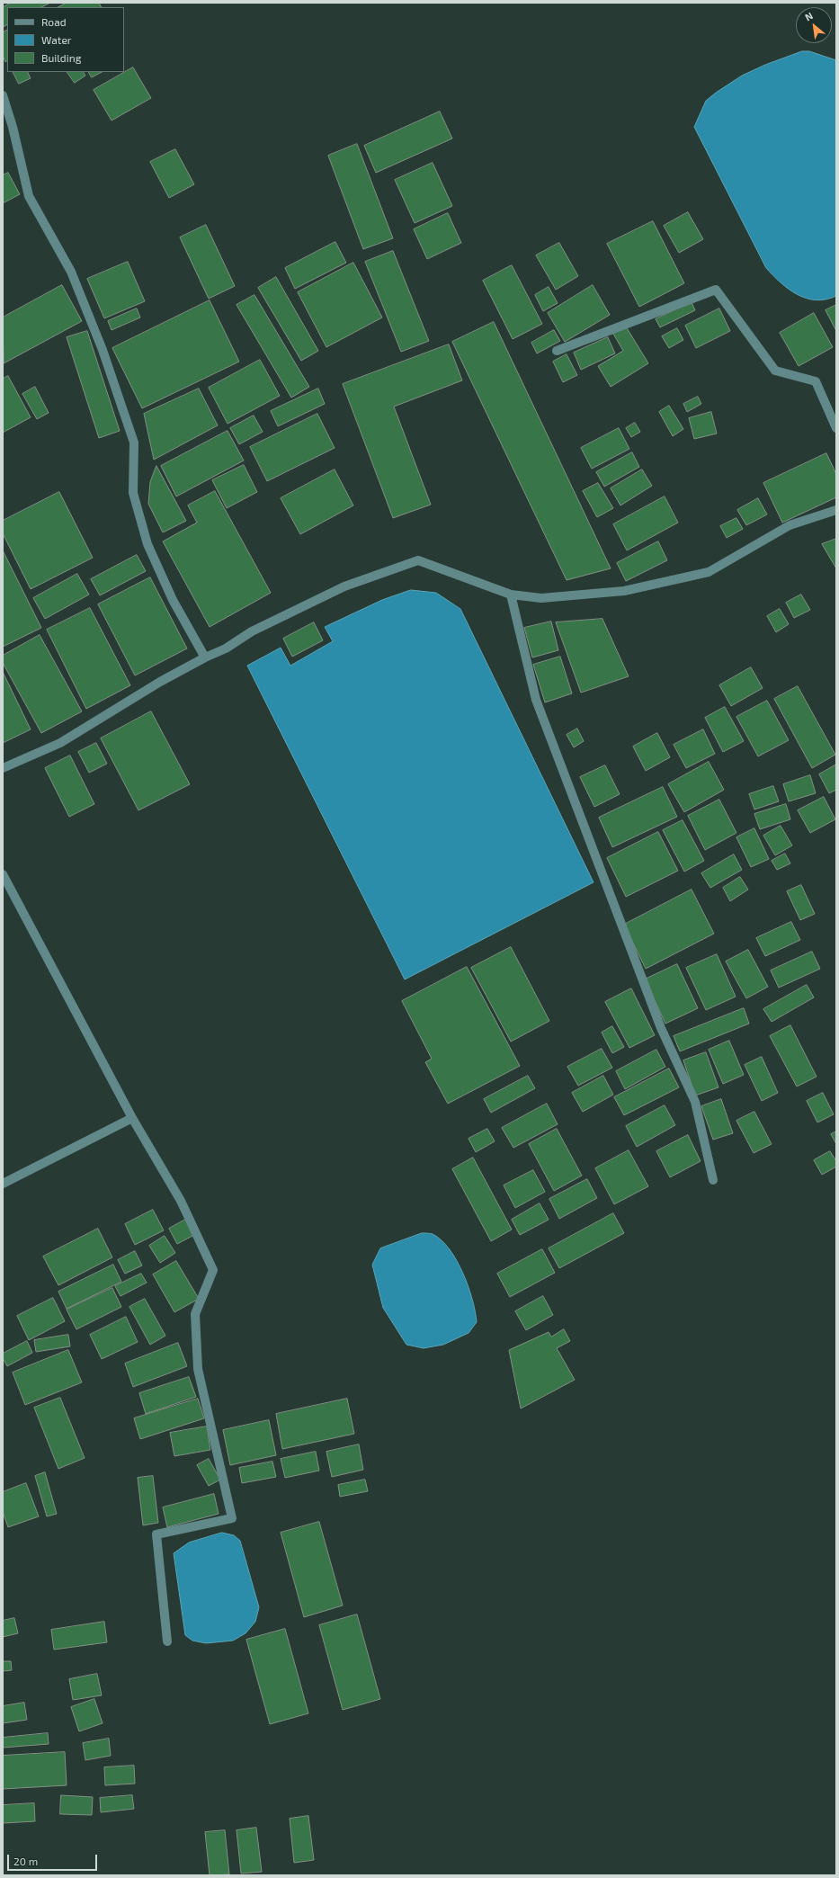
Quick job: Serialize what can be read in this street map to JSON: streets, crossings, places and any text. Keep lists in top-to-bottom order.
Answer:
{
  "legend": ["Road", "Water", "Building"],
  "scale_bar": "20 m",
  "north": "top left"
}
